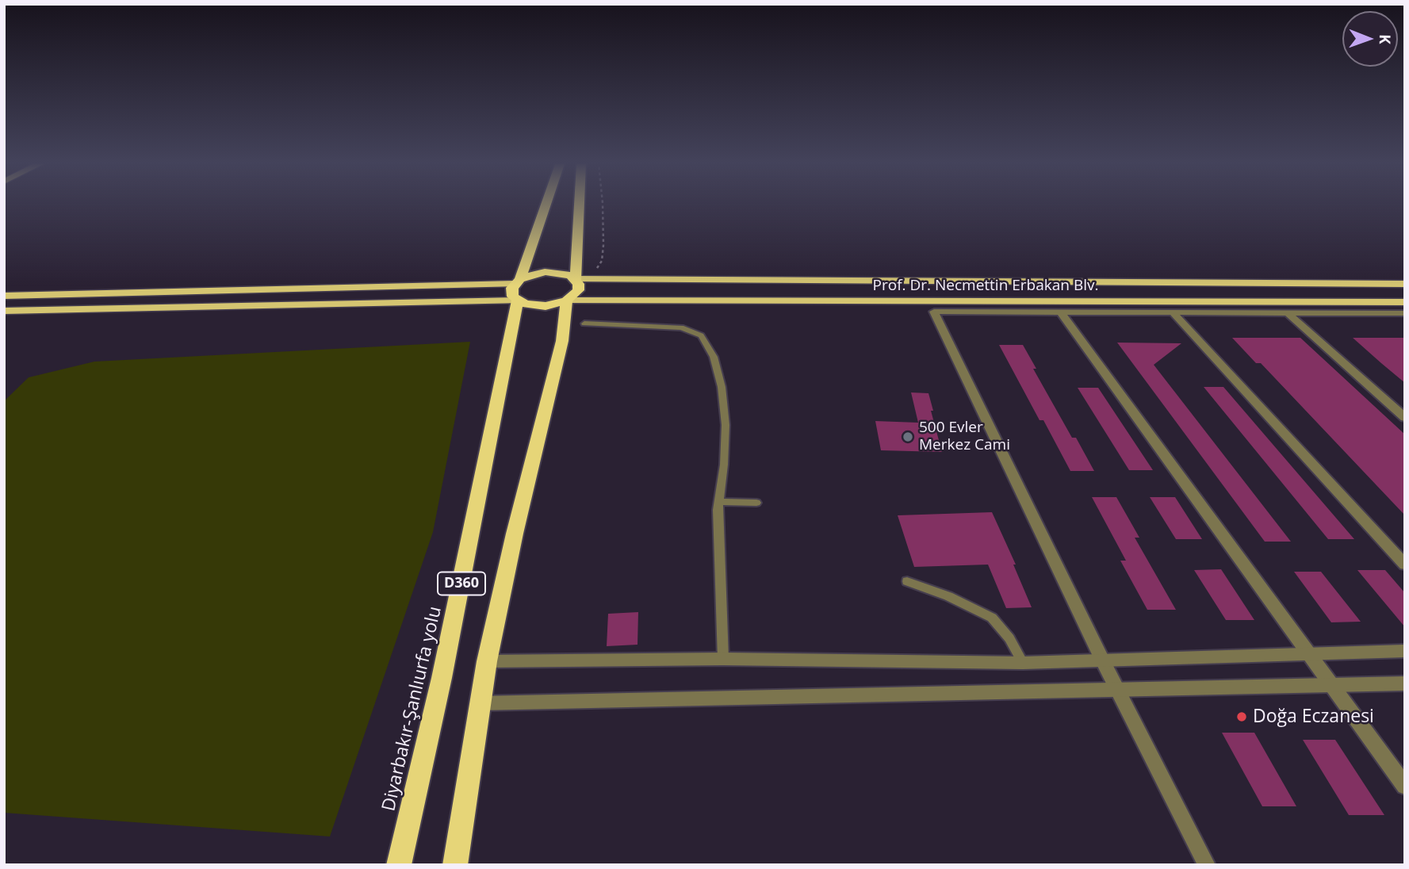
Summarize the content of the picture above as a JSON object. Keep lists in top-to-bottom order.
{
  "streets": {
    "highway": ["D360", "Diyarbakır-Şanlıurfa yolu"],
    "main road": ["Prof. Dr. Necmettin Erbakan Blv."]
  },
  "crossings": [
    ["Prof. Dr. Necmettin Erbakan Blv.", "D360"]
  ],
  "places": ["500 Evler Merkez Cami", "Doğa Eczanesi"],
  "north": "right"
}
